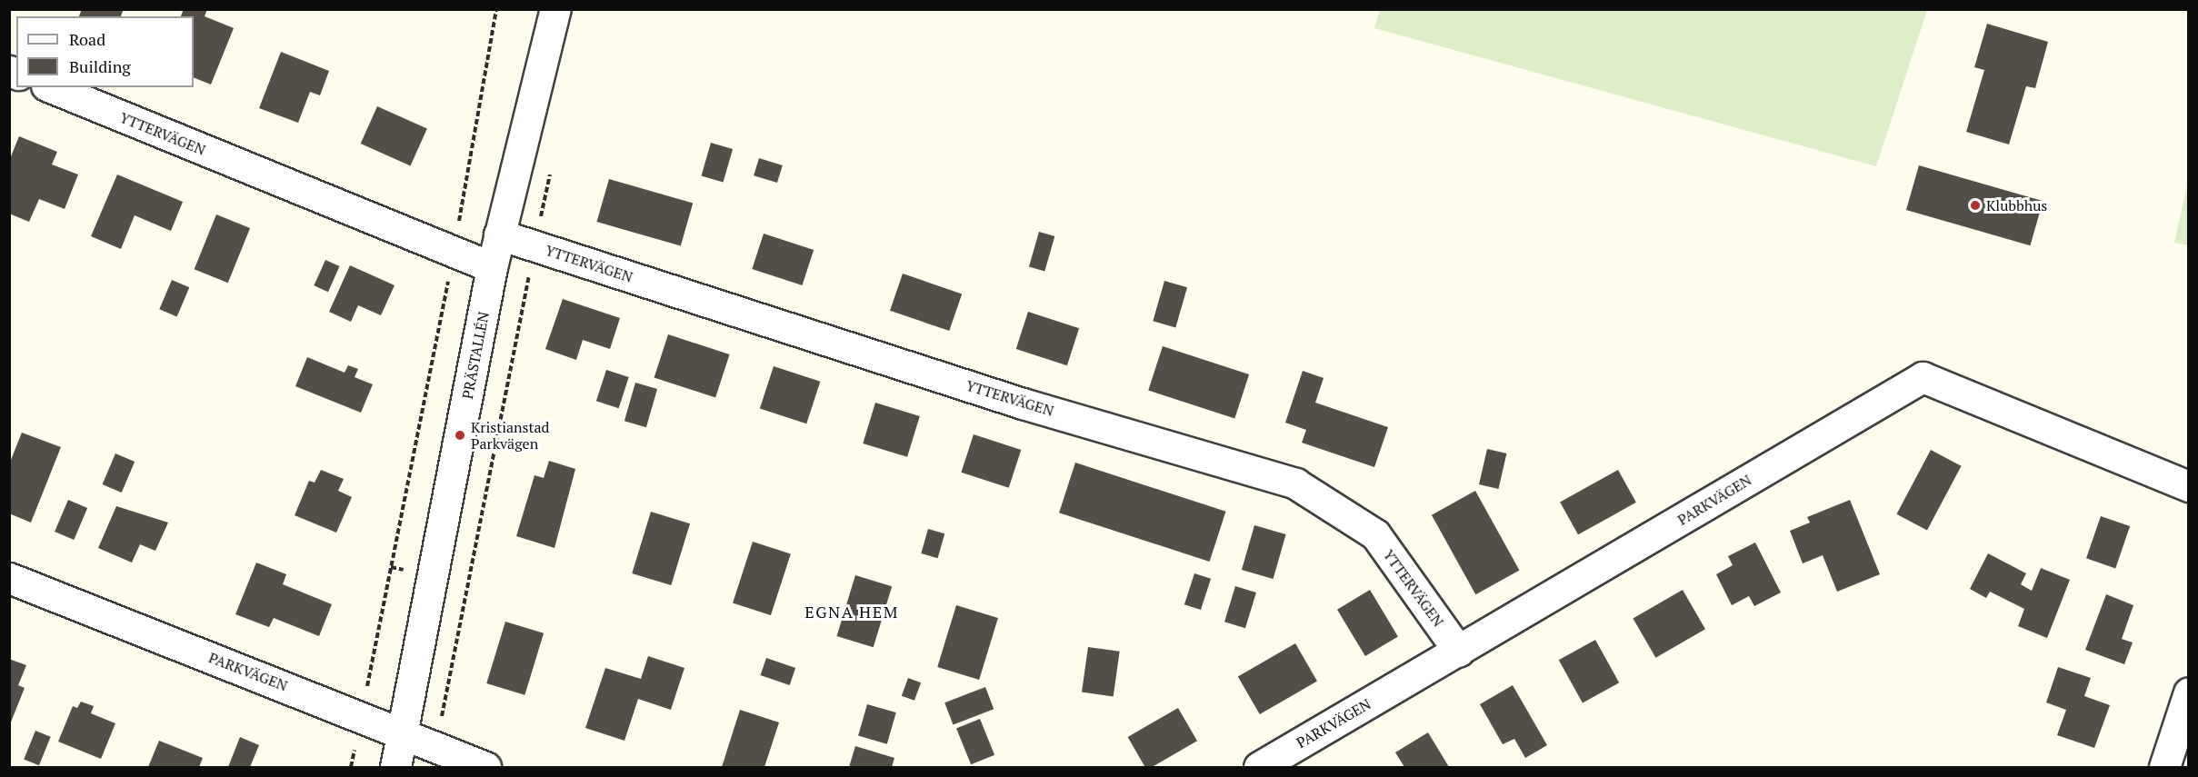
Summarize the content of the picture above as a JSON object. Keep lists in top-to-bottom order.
{
  "streets": {
    "street": ["YTTERVÄGEN", "PRÄSTALLÉN", "PARKVÄGEN"]
  },
  "crossings": [
    ["YTTERVÄGEN", "PRÄSTALLÉN"],
    ["YTTERVÄGEN", "PARKVÄGEN"],
    ["PRÄSTALLÉN", "PARKVÄGEN"]
  ],
  "districts": ["EGNA HEM"],
  "places": ["Klubbhus", "Kristianstad Parkvägen"],
  "legend": ["Road", "Building"]
}
